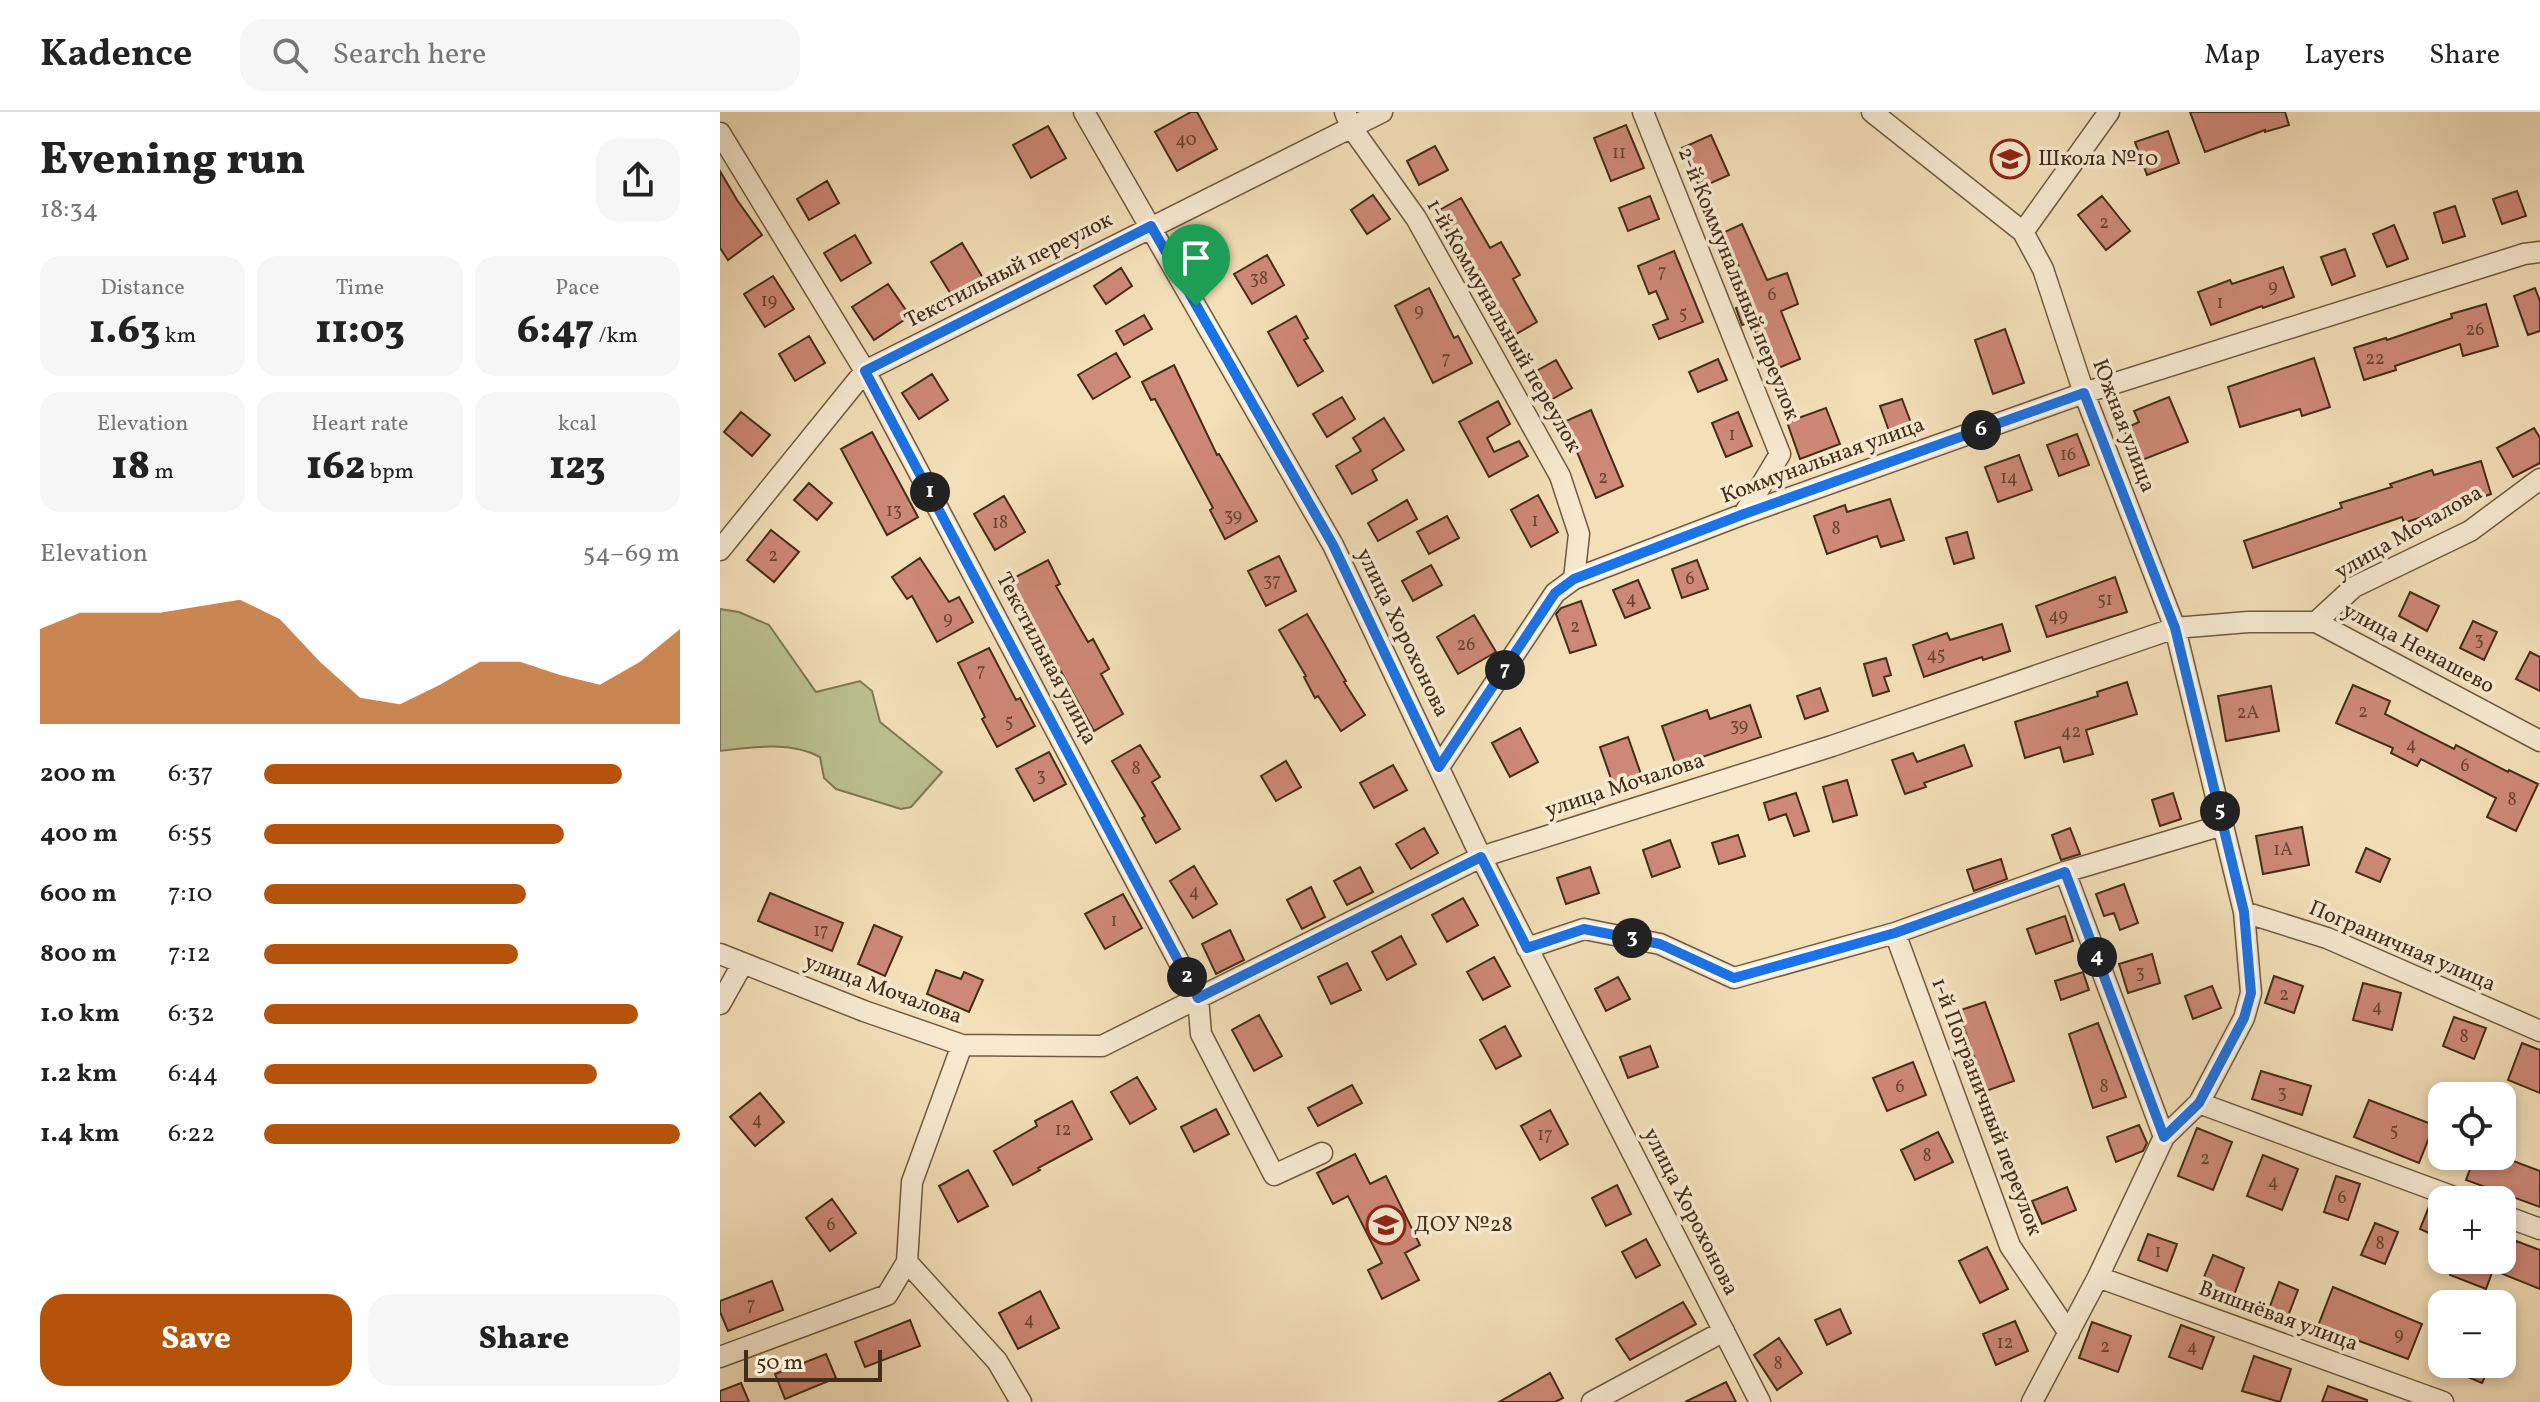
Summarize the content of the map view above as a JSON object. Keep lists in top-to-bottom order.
{
  "streets": {
    "street": [
      "Текстильный переулок",
      "2-й Коммунальный переулок",
      "1-й Коммунальный переулок",
      "Южная улица",
      "Коммунальная улица",
      "улица Мочалова",
      "улица Хорохонова",
      "улица Ненашево",
      "Текстильная улица",
      "Пограничная улица",
      "1-й Пограничный переулок",
      "Вишнёвая улица"
    ]
  },
  "crossings": [
    ["Текстильный переулок", "1-й Коммунальный переулок"],
    ["Текстильный переулок", "улица Хорохонова"],
    ["Текстильный переулок", "Текстильная улица"],
    ["2-й Коммунальный переулок", "Коммунальная улица"],
    ["1-й Коммунальный переулок", "Коммунальная улица"],
    ["Южная улица", "Коммунальная улица"],
    ["Южная улица", "улица Мочалова"],
    ["Южная улица", "Пограничная улица"],
    ["Коммунальная улица", "улица Хорохонова"],
    ["улица Мочалова", "улица Хорохонова"],
    ["улица Мочалова", "улица Ненашево"],
    ["улица Мочалова", "Текстильная улица"]
  ],
  "places": {
    "school or university": ["Школа №10", "ДОУ №28"]
  },
  "house_numbers": [
    "40",
    "11",
    "2",
    "7",
    "38",
    "9",
    "6",
    "19",
    "1",
    "9",
    "5",
    "26",
    "7",
    "22",
    "1",
    "16",
    "2",
    "14",
    "13",
    "39",
    "1",
    "18",
    "8",
    "2",
    "6",
    "37",
    "4",
    "51",
    "49",
    "9",
    "2",
    "3",
    "26",
    "45",
    "7",
    "2",
    "2А",
    "5",
    "39",
    "42",
    "4",
    "6",
    "8",
    "3",
    "8",
    "1А",
    "4",
    "1",
    "17",
    "3",
    "2",
    "4",
    "8",
    "6",
    "8",
    "3",
    "4",
    "12",
    "5",
    "17",
    "8",
    "2",
    "4",
    "6",
    "6",
    "8",
    "1",
    "7",
    "4",
    "9",
    "12",
    "2",
    "4",
    "8"
  ],
  "scale_bar": "50 m",
  "page": {
    "header": "Kadence",
    "search": "Search here",
    "nav": ["Map", "Layers", "Share"],
    "heading": ["Evening run", "18:34"],
    "stats": [
      ["Distance", "1.63 km"],
      ["Time", "11:03"],
      ["Pace", "6:47 /km"],
      ["Elevation", "18 m"],
      ["Heart rate", "162 bpm"],
      ["kcal", "123"]
    ],
    "pins": [
      "6",
      "1",
      "7",
      "5",
      "3",
      "4",
      "2"
    ],
    "chart": ["Elevation", "54–69 m"],
    "list": [
      {
        "name": "200 m",
        "note": "6:37"
      },
      {
        "name": "400 m",
        "note": "6:55"
      },
      {
        "name": "600 m",
        "note": "7:10"
      },
      {
        "name": "800 m",
        "note": "7:12"
      },
      {
        "name": "1.0 km",
        "note": "6:32"
      },
      {
        "name": "1.2 km",
        "note": "6:44"
      },
      {
        "name": "1.4 km",
        "note": "6:22"
      }
    ],
    "map_buttons": ["+", "−"],
    "buttons": ["Save", "Share"],
    "scale": "50 m"
  }
}
